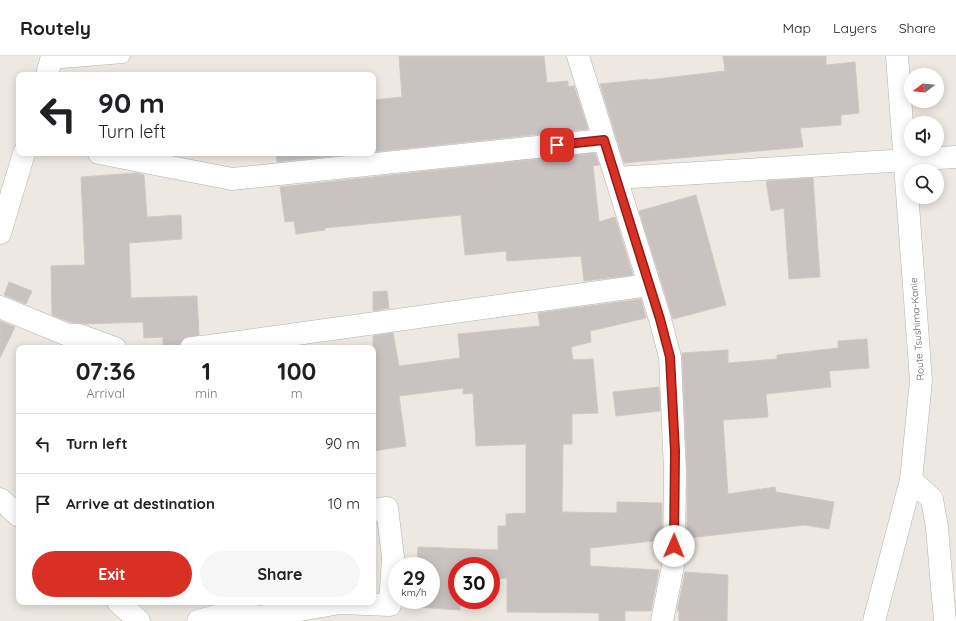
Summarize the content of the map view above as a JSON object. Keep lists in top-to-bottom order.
{
  "streets": {
    "street": ["Route Tsushima-Kanie"]
  },
  "north": "left",
  "page": {
    "header": "Routely",
    "nav": ["Map", "Layers", "Share"],
    "turn": ["90 m", "Turn left"],
    "eta": [
      "07:36",
      "Arrival",
      "1",
      "min",
      "100",
      "m"
    ],
    "list": [
      {
        "name": "Turn left",
        "value": "90 m"
      },
      {
        "name": "Arrive at destination",
        "value": "10 m"
      }
    ],
    "buttons": ["Exit", "Share"],
    "speed": "29 km/h",
    "limit": "30"
  }
}
